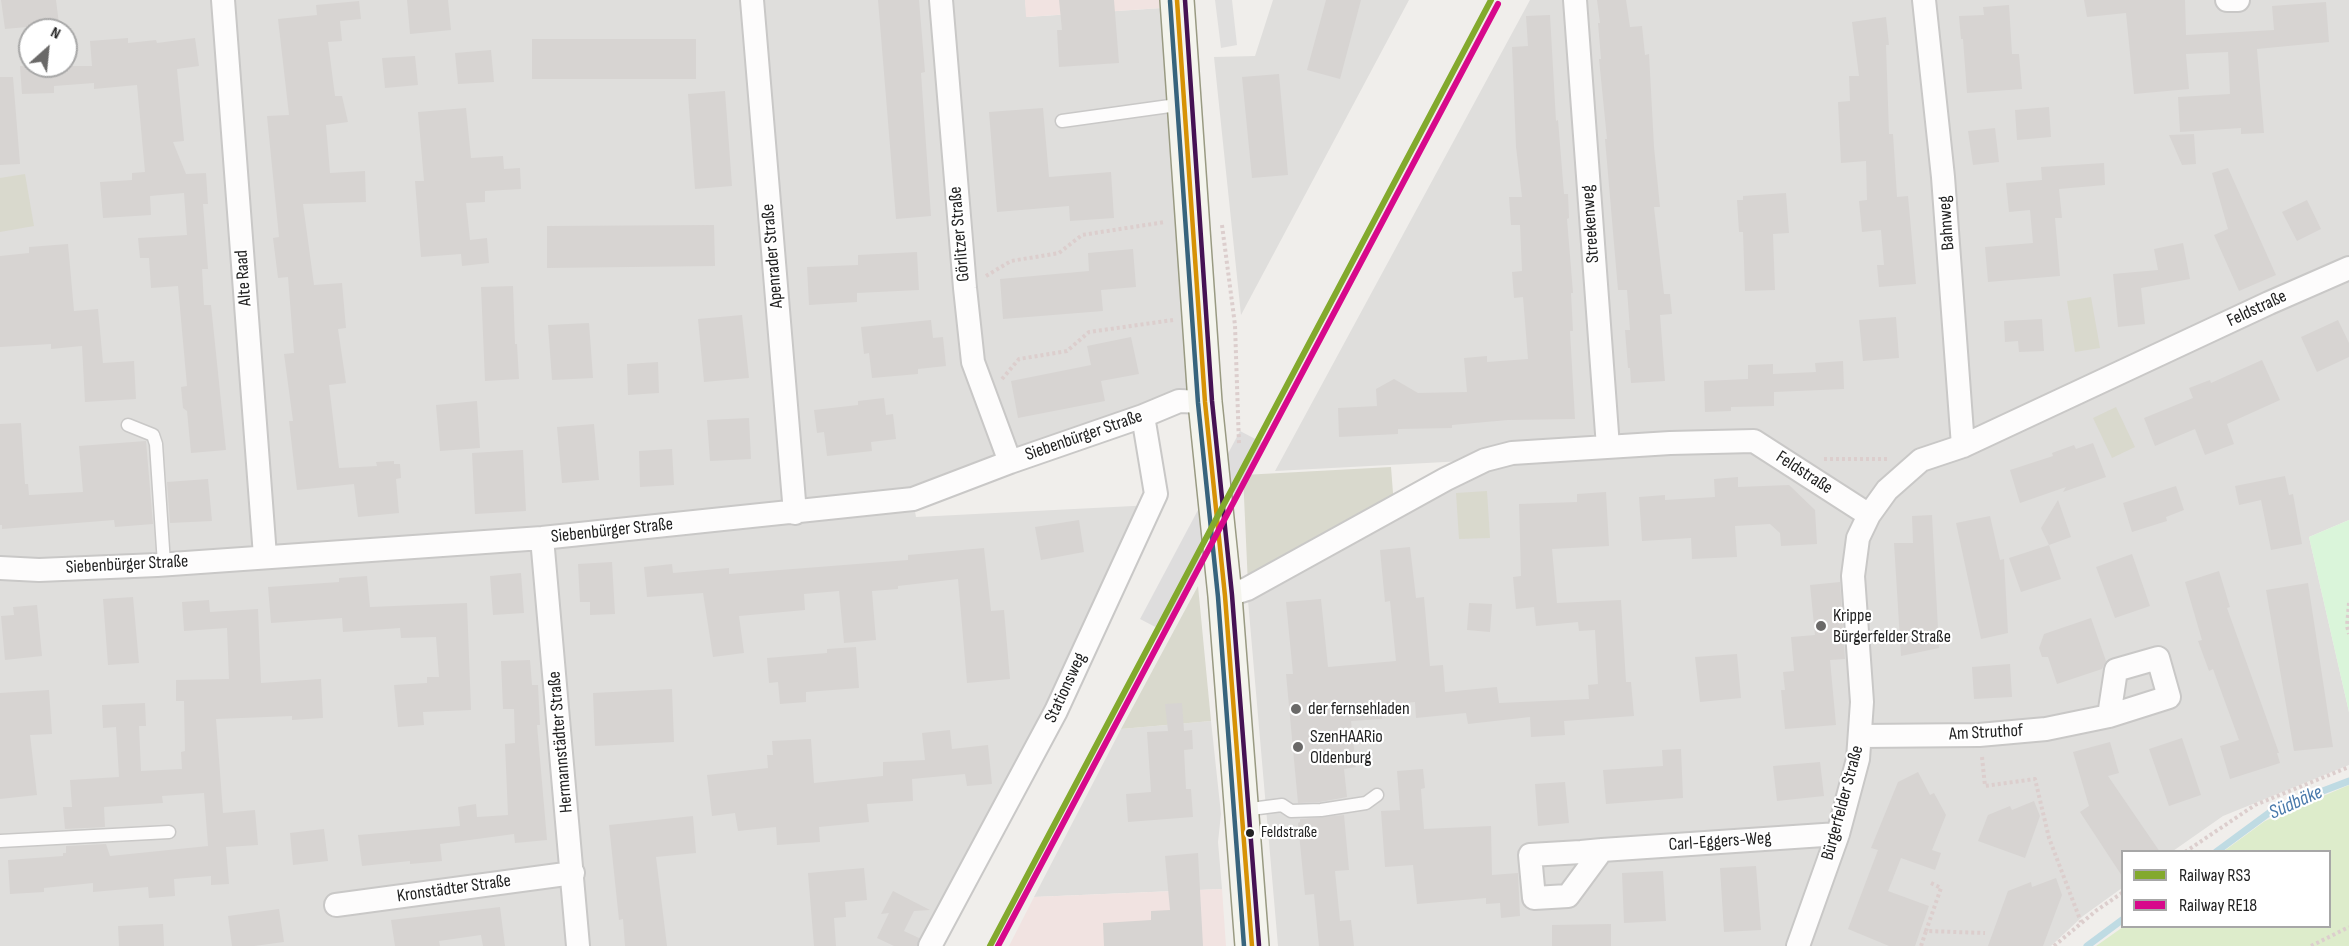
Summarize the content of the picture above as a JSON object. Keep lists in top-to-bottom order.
{
  "streets": {
    "street": [
      "Bahnweg",
      "Streekenweg",
      "Görlitzer Straße",
      "Apenrader Straße",
      "Alte Raad",
      "Feldstraße",
      "Siebenbürger Straße",
      "Stationsweg",
      "Am Struthof",
      "Hermannstädter Straße",
      "Bürgerfelder Straße",
      "Carl-Eggers-Weg",
      "Kronstädter Straße"
    ]
  },
  "crossings": [
    ["Bahnweg", "Feldstraße"],
    ["Streekenweg", "Feldstraße"],
    ["Görlitzer Straße", "Siebenbürger Straße"],
    ["Apenrader Straße", "Siebenbürger Straße"],
    ["Alte Raad", "Siebenbürger Straße"],
    ["Feldstraße", "Bürgerfelder Straße"],
    ["Siebenbürger Straße", "Stationsweg"],
    ["Siebenbürger Straße", "Hermannstädter Straße"],
    ["Am Struthof", "Bürgerfelder Straße"],
    ["Hermannstädter Straße", "Kronstädter Straße"],
    ["Bürgerfelder Straße", "Carl-Eggers-Weg"]
  ],
  "water": ["Südbäke"],
  "places": [
    "Krippe Bürgerfelder Straße",
    "der fernsehladen",
    "SzenHAARio Oldenburg",
    "Feldstraße"
  ],
  "lines": ["rail line RS3", "rail line RE18"],
  "legend": ["Railway RS3", "Railway RE18"],
  "north": "top right"
}
